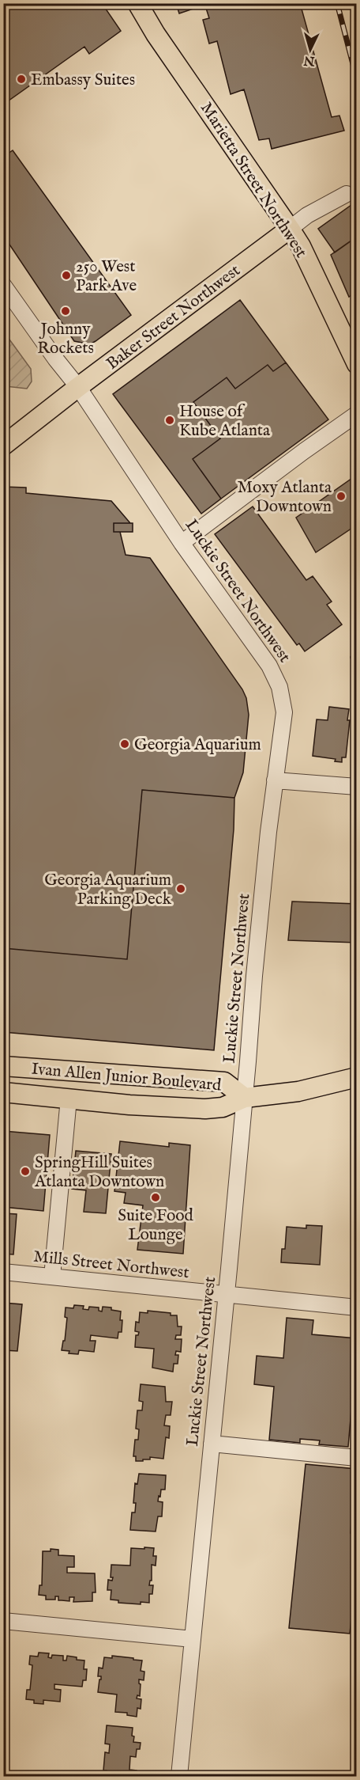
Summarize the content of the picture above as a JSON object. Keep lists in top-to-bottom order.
{
  "streets": {
    "main road": ["Marietta Street Northwest", "Baker Street Northwest", "Ivan Allen Junior Boulevard"],
    "street": ["Luckie Street Northwest", "Mills Street Northwest"]
  },
  "crossings": [
    ["Marietta Street Northwest", "Baker Street Northwest"],
    ["Baker Street Northwest", "Luckie Street Northwest"],
    ["Luckie Street Northwest", "Ivan Allen Junior Boulevard"],
    ["Luckie Street Northwest", "Mills Street Northwest"]
  ],
  "places": [
    "Embassy Suites",
    "250 West Park Ave",
    "Johnny Rockets",
    "House of Kube Atlanta",
    "Moxy Atlanta Downtown",
    "Georgia Aquarium",
    "Georgia Aquarium Parking Deck",
    "SpringHill Suites Atlanta Downtown",
    "Suite Food Lounge"
  ],
  "north": "bottom"
}
